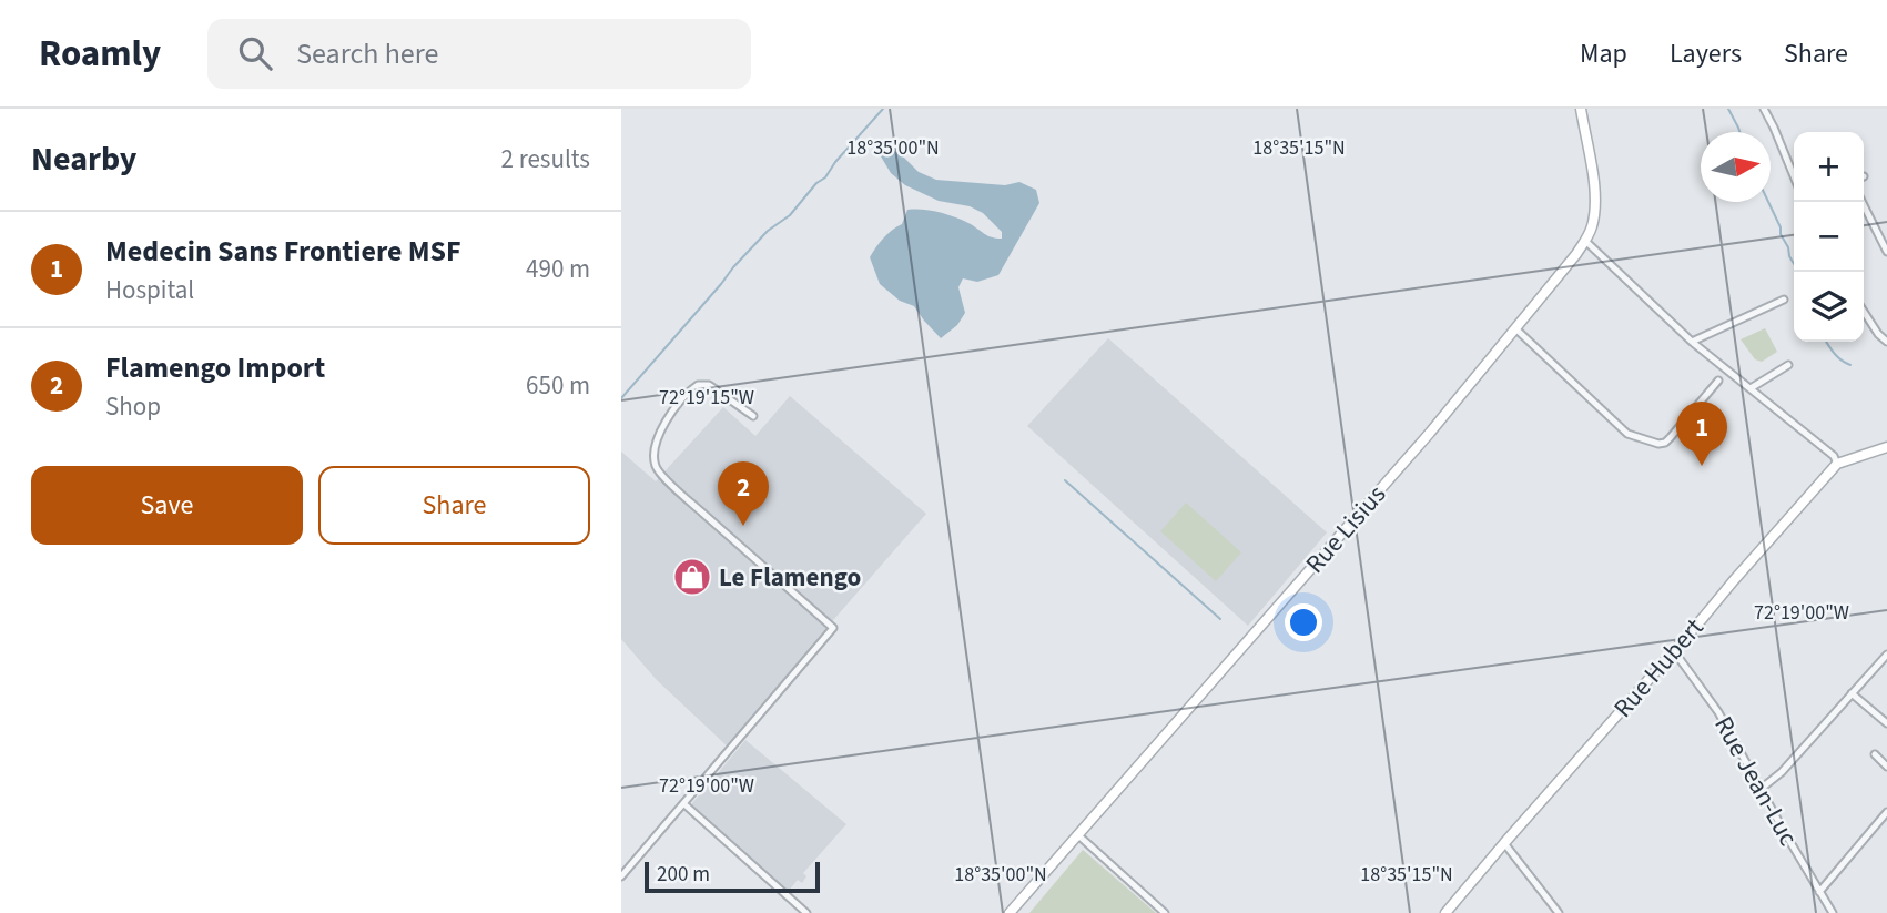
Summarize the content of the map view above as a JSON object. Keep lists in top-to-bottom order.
{
  "streets": {
    "street": ["Rue Lisius", "Rue Hubert", "Rue Jean-Luc"]
  },
  "crossings": [
    ["Rue Hubert", "Rue Jean-Luc"]
  ],
  "places": {
    "shop": ["Le Flamengo"]
  },
  "scale_bar": "200 m",
  "north": "right",
  "page": {
    "header": "Roamly",
    "search": "Search here",
    "nav": ["Map", "Layers", "Share"],
    "heading": ["Nearby", "2 results"],
    "map_buttons": ["+", "−"],
    "list": [
      {
        "mark": "1",
        "name": "Medecin Sans Frontiere MSF",
        "note": "Hospital",
        "value": "490 m"
      },
      {
        "mark": "2",
        "name": "Flamengo Import",
        "note": "Shop",
        "value": "650 m"
      }
    ],
    "pins": ["1", "2"],
    "buttons": ["Save", "Share"],
    "scale": "200 m"
  },
  "coordinates": [
    "18°35'00\"N",
    "18°35'15\"N",
    "72°19'15\"W",
    "72°19'00\"W"
  ]
}
